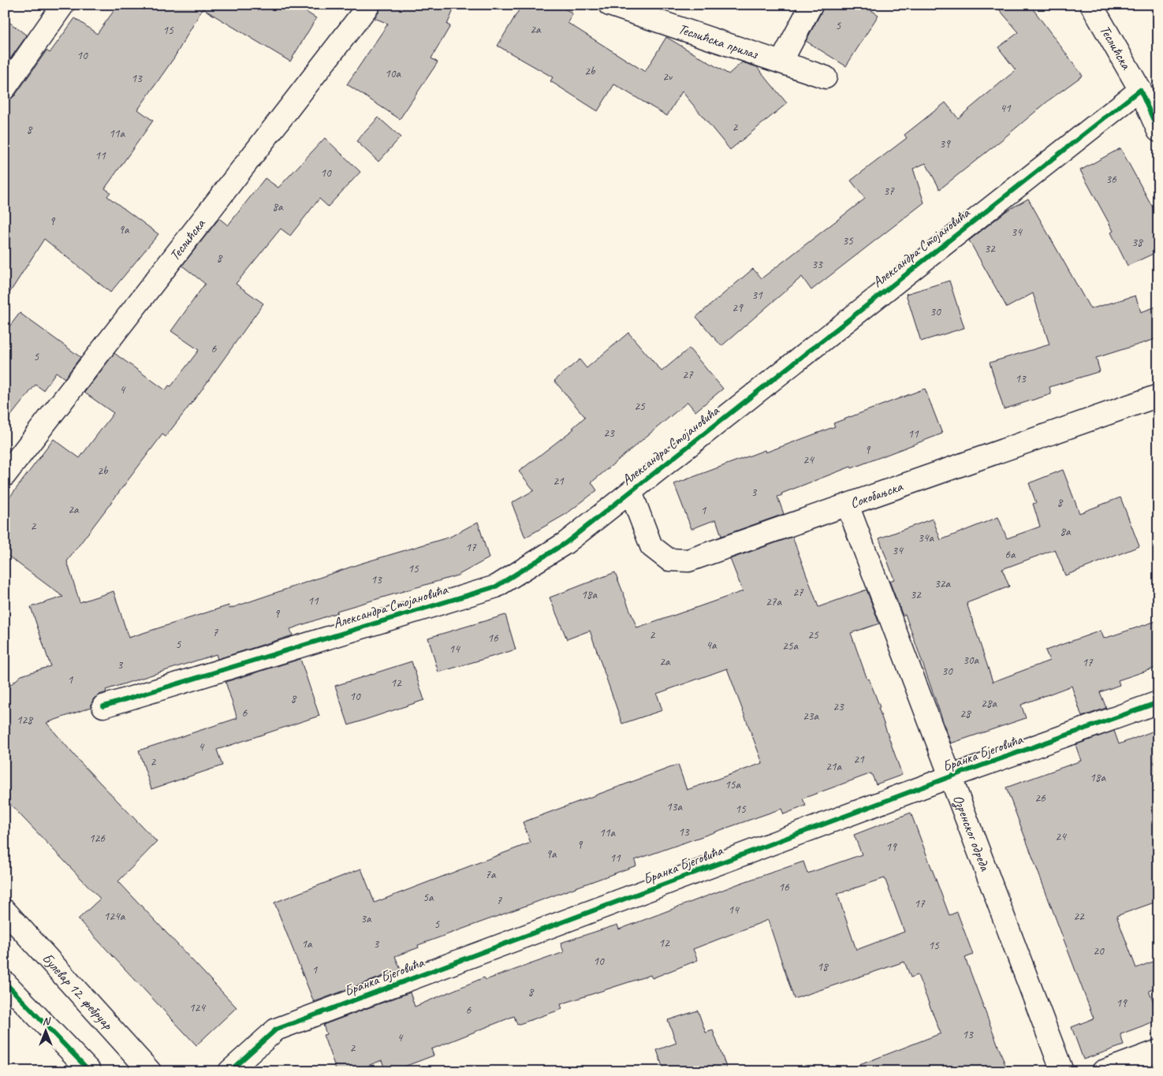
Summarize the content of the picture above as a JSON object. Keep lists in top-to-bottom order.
{
  "streets": {
    "street": [
      "Теслићска прилаз",
      "Теслићска",
      "Александра Стојановића",
      "Сокобањска",
      "Бранка Бјеговића",
      "Озренског одреда",
      "Булевар 12. фебруар"
    ]
  },
  "crossings": [
    ["Теслићска", "Александра Стојановића"],
    ["Александра Стојановића", "Сокобањска"],
    ["Сокобањска", "Озренског одреда"],
    ["Бранка Бјеговића", "Озренског одреда"]
  ],
  "house_numbers": [
    "5",
    "2a",
    "15",
    "10",
    "2b",
    "10a",
    "2v",
    "13",
    "41",
    "2",
    "8",
    "11a",
    "39",
    "11",
    "10",
    "36",
    "37",
    "8a",
    "9",
    "9a",
    "34",
    "35",
    "38",
    "32",
    "8",
    "33",
    "31",
    "29",
    "30",
    "6",
    "5",
    "27",
    "13",
    "4",
    "25",
    "23",
    "11",
    "9",
    "24",
    "2b",
    "21",
    "3",
    "8",
    "2a",
    "1",
    "2",
    "8a",
    "34a",
    "17",
    "34",
    "6a",
    "15",
    "13",
    "32a",
    "27",
    "18a",
    "32",
    "11",
    "27a",
    "9",
    "7",
    "2",
    "25",
    "16",
    "5",
    "4a",
    "25a",
    "14",
    "30a",
    "2a",
    "17",
    "3",
    "30",
    "1",
    "12",
    "10",
    "8",
    "28a",
    "23",
    "6",
    "28",
    "23a",
    "128",
    "4",
    "21",
    "2",
    "21a",
    "18a",
    "15a",
    "26",
    "13a",
    "15",
    "13",
    "11a",
    "24",
    "126",
    "9",
    "19",
    "9a",
    "11",
    "7a",
    "16",
    "5a",
    "7",
    "17",
    "14",
    "124a",
    "22",
    "3a",
    "5",
    "12",
    "1a",
    "3",
    "15",
    "20",
    "10",
    "18",
    "1",
    "8",
    "19",
    "124",
    "6",
    "13",
    "4",
    "2"
  ],
  "north": "top"
}
